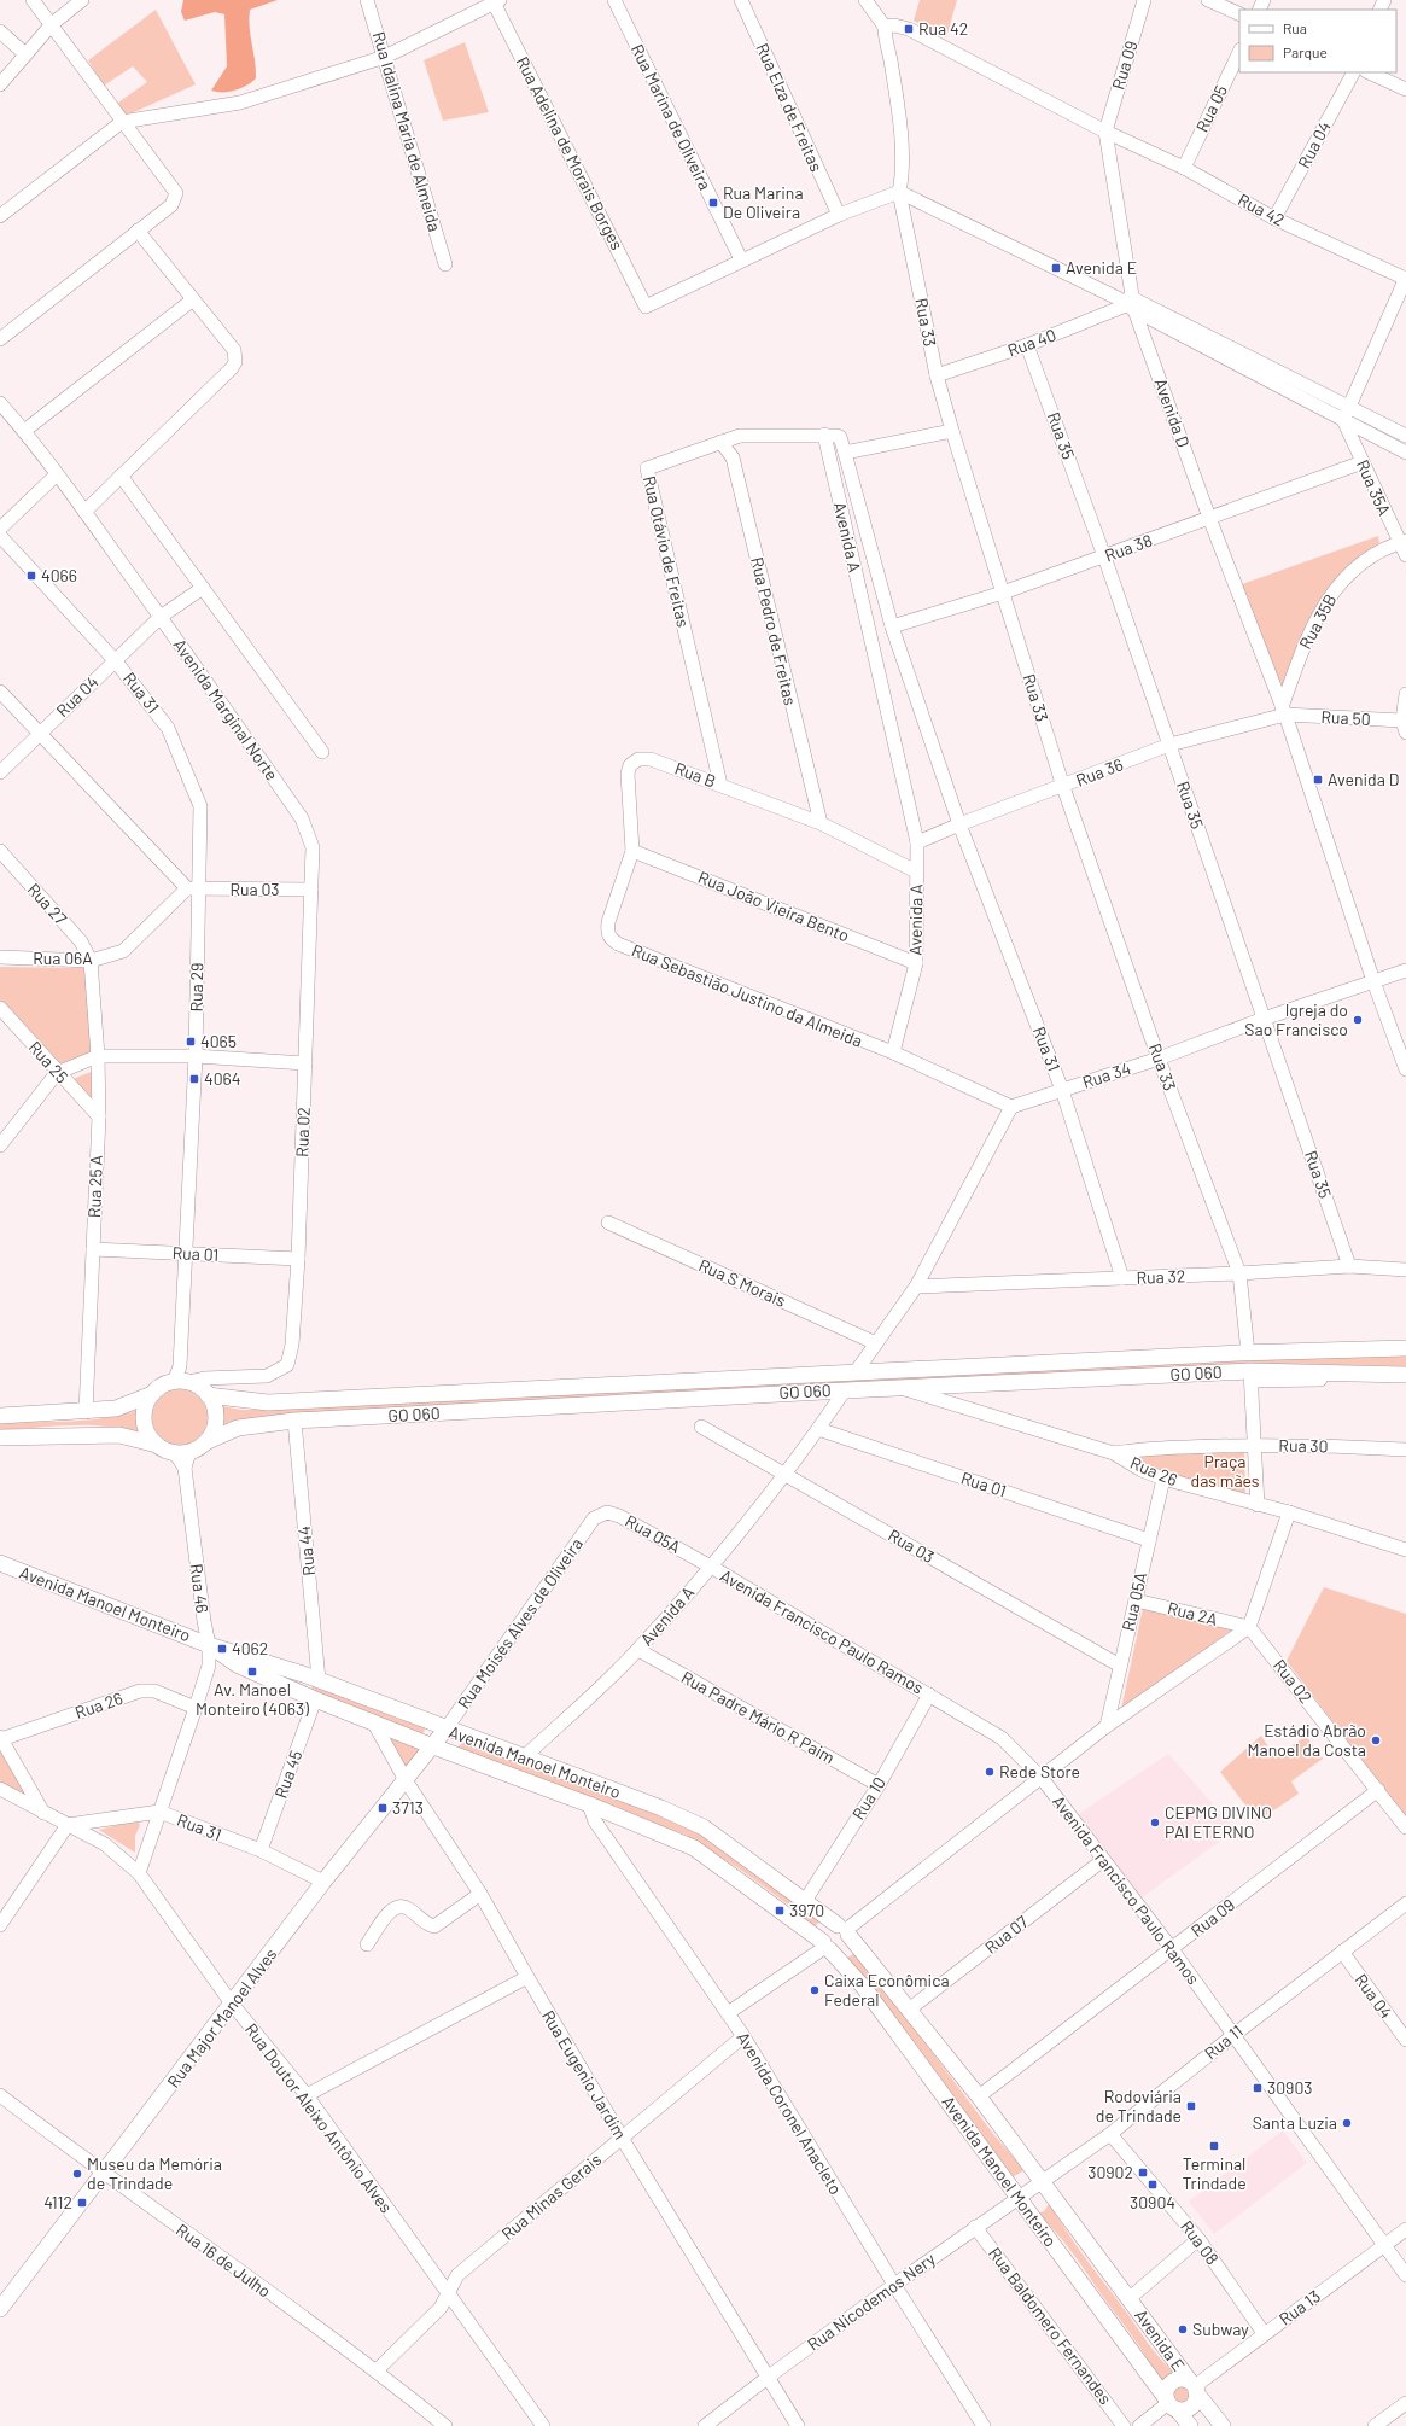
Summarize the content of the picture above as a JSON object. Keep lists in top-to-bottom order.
{
  "streets": {
    "main road": [
      "GO 060",
      "Avenida Manoel Monteiro",
      "Rua Major Manoel Alves",
      "Avenida E"
    ],
    "street": [
      "Rua 09",
      "Rua Elza de Freitas",
      "Rua 05",
      "Rua Marina de Oliveira",
      "Rua Idalina Maria de Almeida",
      "Rua 04",
      "Rua Adelina de Morais Borges",
      "Rua 42",
      "Rua 33",
      "Rua 40",
      "Avenida D",
      "Rua 35",
      "Rua 35A",
      "Avenida A",
      "Rua 38",
      "Rua Otávio de Freitas",
      "Rua 35B",
      "Rua Pedro de Freitas",
      "Rua 31",
      "Avenida Marginal Norte",
      "Rua 50",
      "Rua 36",
      "Rua B",
      "Rua 03",
      "Rua 27",
      "Rua João Vieira Bento",
      "Rua 06A",
      "Rua 29",
      "Rua Sebastião Justino da Almeida",
      "Rua 25",
      "Rua 34",
      "Rua 02",
      "Rua 25 A",
      "Rua 01",
      "Rua 32",
      "Rua S Morais",
      "Rua 30",
      "Rua 26",
      "Rua 05A",
      "Rua 44",
      "Rua 46",
      "Rua 2A",
      "Rua Moisés Alves de Oliveira",
      "Avenida Francisco Paulo Ramos",
      "Rua Padre Mário R Paim",
      "Rua 45",
      "Rua 10",
      "Rua 07",
      "Rua 11",
      "Rua Eugenio Jardim",
      "Avenida Coronel Anacleto",
      "Rua Doutor Aleixo Antônio Alves",
      "Rua Minas Gerais",
      "Rua 08",
      "Rua 16 de Julho",
      "Rua Nicodemos Nery",
      "Rua 13",
      "Rua Baldomero Fernandes"
    ]
  },
  "crossings": [
    ["Rua 09", "Rua 42"],
    ["Rua 09", "Avenida D"],
    ["Rua 09", "Rua 02"],
    ["Rua 09", "Avenida Manoel Monteiro"],
    ["Rua 09", "Avenida Francisco Paulo Ramos"],
    ["Rua 05", "Rua 42"],
    ["Rua Marina de Oliveira", "Rua Adelina de Morais Borges"],
    ["Rua 04", "Rua 42"],
    ["Rua 04", "Rua 31"],
    ["Rua 04", "Avenida Marginal Norte"],
    ["Rua 04", "Rua 11"],
    ["Rua 42", "Rua 33"],
    ["Rua 42", "Avenida D"],
    ["Rua 33", "Rua 40"],
    ["Rua 33", "Rua 38"],
    ["Rua 33", "Rua 36"],
    ["Rua 33", "Rua 34"],
    ["Rua 33", "Rua 32"],
    ["Rua 33", "GO 060"],
    ["Rua 40", "Avenida D"],
    ["Rua 40", "Rua 35"],
    ["Avenida D", "Rua 38"],
    ["Avenida D", "Rua 35B"],
    ["Avenida D", "Rua 50"],
    ["Avenida D", "Rua 36"],
    ["Avenida D", "Rua 34"],
    ["Rua 35", "Rua 38"],
    ["Rua 35", "Rua 36"],
    ["Rua 35", "Rua 34"],
    ["Rua 35", "Rua 32"],
    ["Rua 35A", "Rua 38"],
    ["Rua 35A", "Rua 35B"],
    ["Avenida A", "Rua 38"],
    ["Avenida A", "Rua Otávio de Freitas"],
    ["Avenida A", "Rua 31"],
    ["Avenida A", "Rua 36"],
    ["Avenida A", "Rua B"],
    ["Avenida A", "Rua 03"],
    ["Avenida A", "Rua João Vieira Bento"],
    ["Avenida A", "Rua Sebastião Justino da Almeida"],
    ["Avenida A", "Rua 01"],
    ["Avenida A", "GO 060"],
    ["Avenida A", "Rua 05A"],
    ["Avenida A", "Avenida Manoel Monteiro"],
    ["Avenida A", "Avenida Francisco Paulo Ramos"],
    ["Avenida A", "Rua Padre Mário R Paim"],
    ["Rua Otávio de Freitas", "Rua Pedro de Freitas"],
    ["Rua Otávio de Freitas", "Rua B"],
    ["Rua 35B", "Rua 50"],
    ["Rua 35B", "Rua 36"],
    ["Rua Pedro de Freitas", "Rua B"],
    ["Rua 31", "Rua 36"],
    ["Rua 31", "Rua 03"],
    ["Rua 31", "Rua 06A"],
    ["Rua 31", "Rua 29"],
    ["Rua 31", "Rua 34"],
    ["Rua 31", "Rua 32"],
    ["Rua 31", "Rua 46"],
    ["Rua 31", "Rua 45"],
    ["Rua 31", "Rua Major Manoel Alves"],
    ["Rua 31", "Rua Doutor Aleixo Antônio Alves"],
    ["Avenida Marginal Norte", "Rua 03"],
    ["Avenida Marginal Norte", "Rua 02"],
    ["Rua 50", "Rua 36"],
    ["Rua B", "Rua João Vieira Bento"],
    ["Rua B", "Rua Sebastião Justino da Almeida"],
    ["Rua 03", "Rua 06A"],
    ["Rua 03", "Rua 29"],
    ["Rua 03", "Rua 05A"],
    ["Rua 27", "Rua 06A"],
    ["Rua 27", "Rua 25 A"],
    ["Rua 06A", "Rua 29"],
    ["Rua 06A", "Rua 25 A"],
    ["Rua 29", "Rua 02"],
    ["Rua 29", "Rua 01"],
    ["Rua 29", "GO 060"],
    ["Rua 29", "Rua 46"],
    ["Rua 25", "Rua 25 A"],
    ["Rua 02", "Rua 01"],
    ["Rua 02", "GO 060"],
    ["Rua 02", "Rua 46"],
    ["Rua 02", "Rua 2A"],
    ["Rua 25 A", "Rua 01"],
    ["Rua 01", "Rua 05A"],
    ["GO 060", "Rua 26"],
    ["GO 060", "Rua 44"],
    ["GO 060", "Rua 46"],
    ["Rua 30", "Rua 26"],
    ["Rua 26", "Rua 05A"],
    ["Rua 26", "Rua 46"],
    ["Rua 05A", "Rua 2A"],
    ["Rua 05A", "Rua Moisés Alves de Oliveira"],
    ["Rua 05A", "Avenida Francisco Paulo Ramos"],
    ["Rua 44", "Avenida Manoel Monteiro"],
    ["Rua 46", "Avenida Manoel Monteiro"],
    ["Rua 46", "Rua Doutor Aleixo Antônio Alves"],
    ["Avenida Manoel Monteiro", "Rua Moisés Alves de Oliveira"],
    ["Avenida Manoel Monteiro", "Rua 45"],
    ["Avenida Manoel Monteiro", "Rua 10"],
    ["Avenida Manoel Monteiro", "Rua 07"],
    ["Avenida Manoel Monteiro", "Rua Major Manoel Alves"],
    ["Avenida Manoel Monteiro", "Rua 11"],
    ["Avenida Manoel Monteiro", "Rua Eugenio Jardim"],
    ["Avenida Manoel Monteiro", "Avenida Coronel Anacleto"],
    ["Avenida Manoel Monteiro", "Rua Nicodemos Nery"],
    ["Avenida Manoel Monteiro", "Rua 13"],
    ["Avenida Manoel Monteiro", "Avenida E"],
    ["Rua Moisés Alves de Oliveira", "Rua Major Manoel Alves"],
    ["Avenida Francisco Paulo Ramos", "Rua 10"],
    ["Avenida Francisco Paulo Ramos", "Rua 07"],
    ["Avenida Francisco Paulo Ramos", "Rua 11"],
    ["Avenida Francisco Paulo Ramos", "Rua 13"],
    ["Rua Padre Mário R Paim", "Rua 10"],
    ["Rua Major Manoel Alves", "Rua Eugenio Jardim"],
    ["Rua Major Manoel Alves", "Rua Doutor Aleixo Antônio Alves"],
    ["Rua Major Manoel Alves", "Rua 16 de Julho"],
    ["Rua 11", "Rua 08"],
    ["Rua 11", "Rua Nicodemos Nery"],
    ["Rua Eugenio Jardim", "Rua Minas Gerais"],
    ["Rua Eugenio Jardim", "Rua Nicodemos Nery"],
    ["Avenida Coronel Anacleto", "Rua Minas Gerais"],
    ["Avenida Coronel Anacleto", "Rua Nicodemos Nery"],
    ["Rua Doutor Aleixo Antônio Alves", "Rua Minas Gerais"],
    ["Rua Minas Gerais", "Rua 16 de Julho"],
    ["Rua 08", "Rua 13"],
    ["Rua Nicodemos Nery", "Rua Baldomero Fernandes"],
    ["Rua 13", "Avenida E"]
  ],
  "parks": ["Praça das mães"],
  "places": {
    "transit": [
      "Rua 42",
      "Rua Marina De Oliveira",
      "Avenida E",
      "4066",
      "Avenida D",
      "4065",
      "4064",
      "4062",
      "Av. Manoel Monteiro (4063)",
      "3713",
      "3970",
      "30903",
      "Rodoviária de Trindade",
      "Terminal Trindade",
      "30902",
      "30904",
      "4112"
    ],
    "other": [
      "Igreja do Sao Francisco",
      "Estádio Abrão Manoel da Costa",
      "Rede Store",
      "CEPMG DIVINO PAI ETERNO",
      "Caixa Econômica Federal",
      "Santa Luzia",
      "Museu da Memória de Trindade",
      "Subway"
    ]
  },
  "legend": ["Rua", "Parque"]
}
